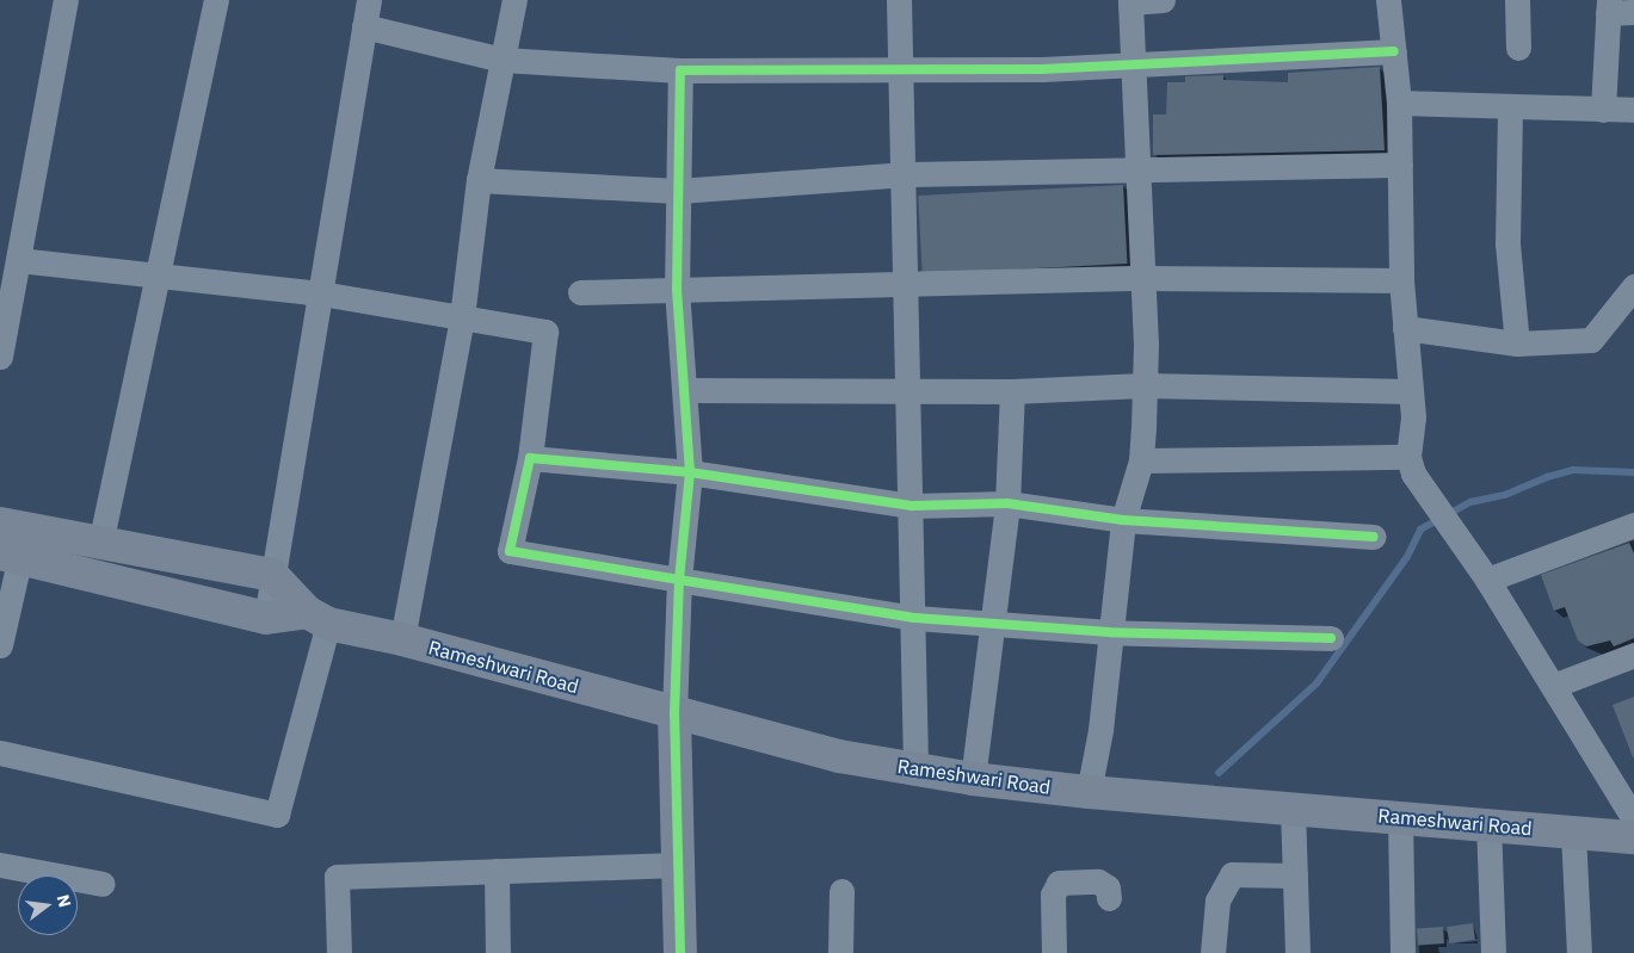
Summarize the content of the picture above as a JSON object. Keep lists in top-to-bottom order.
{
  "streets": {
    "main road": ["Rameshwari Road"]
  },
  "north": "right"
}
